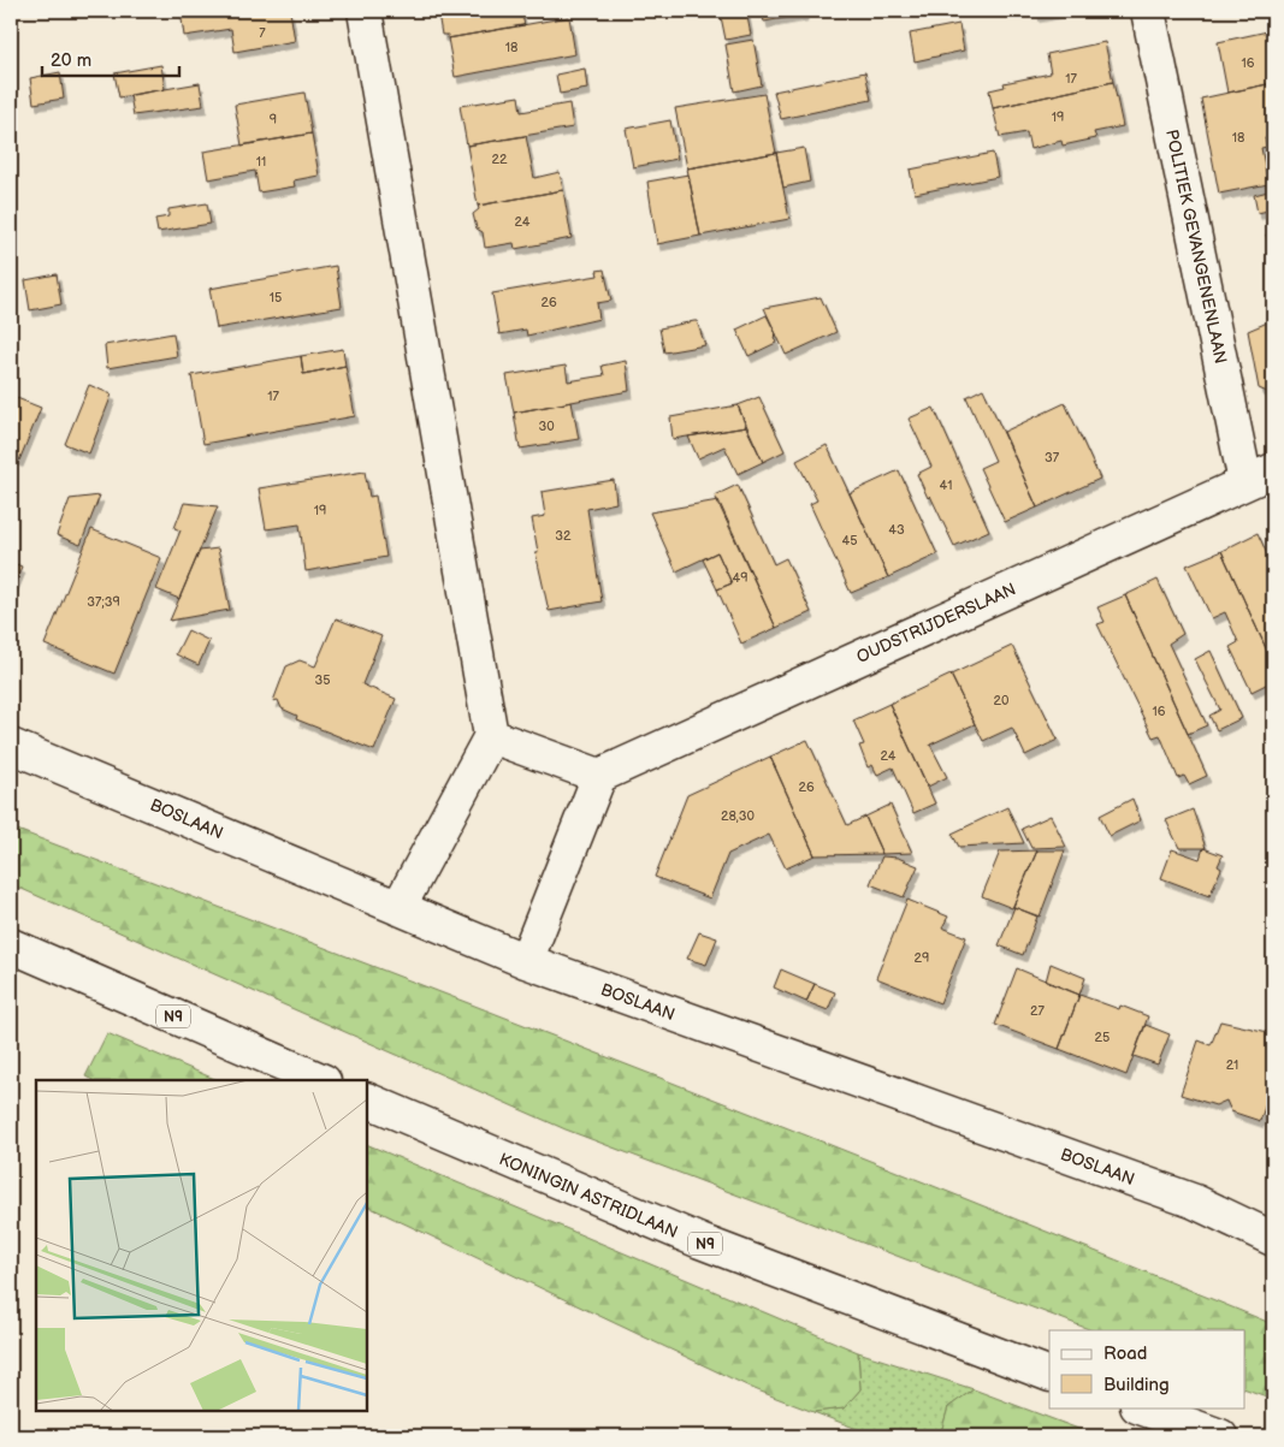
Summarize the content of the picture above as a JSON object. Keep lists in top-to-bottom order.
{
  "streets": {
    "street": [
      "POLITIEK GEVANGENENLAAN",
      "OUDSTRIJDERSLAAN",
      "BOSLAAN",
      "N9",
      "KONINGIN ASTRIDLAAN"
    ]
  },
  "crossings": [
    ["POLITIEK GEVANGENENLAAN", "OUDSTRIJDERSLAAN"]
  ],
  "house_numbers": [
    "7",
    "18",
    "16",
    "17",
    "19",
    "9",
    "18",
    "22",
    "11",
    "24",
    "15",
    "26",
    "17",
    "30",
    "37",
    "41",
    "19",
    "43",
    "32",
    "45",
    "49",
    "37;39",
    "35",
    "20",
    "16",
    "24",
    "26",
    "28,30",
    "29",
    "27",
    "25",
    "21"
  ],
  "legend": ["Road", "Building"],
  "scale_bar": "20 m"
}
